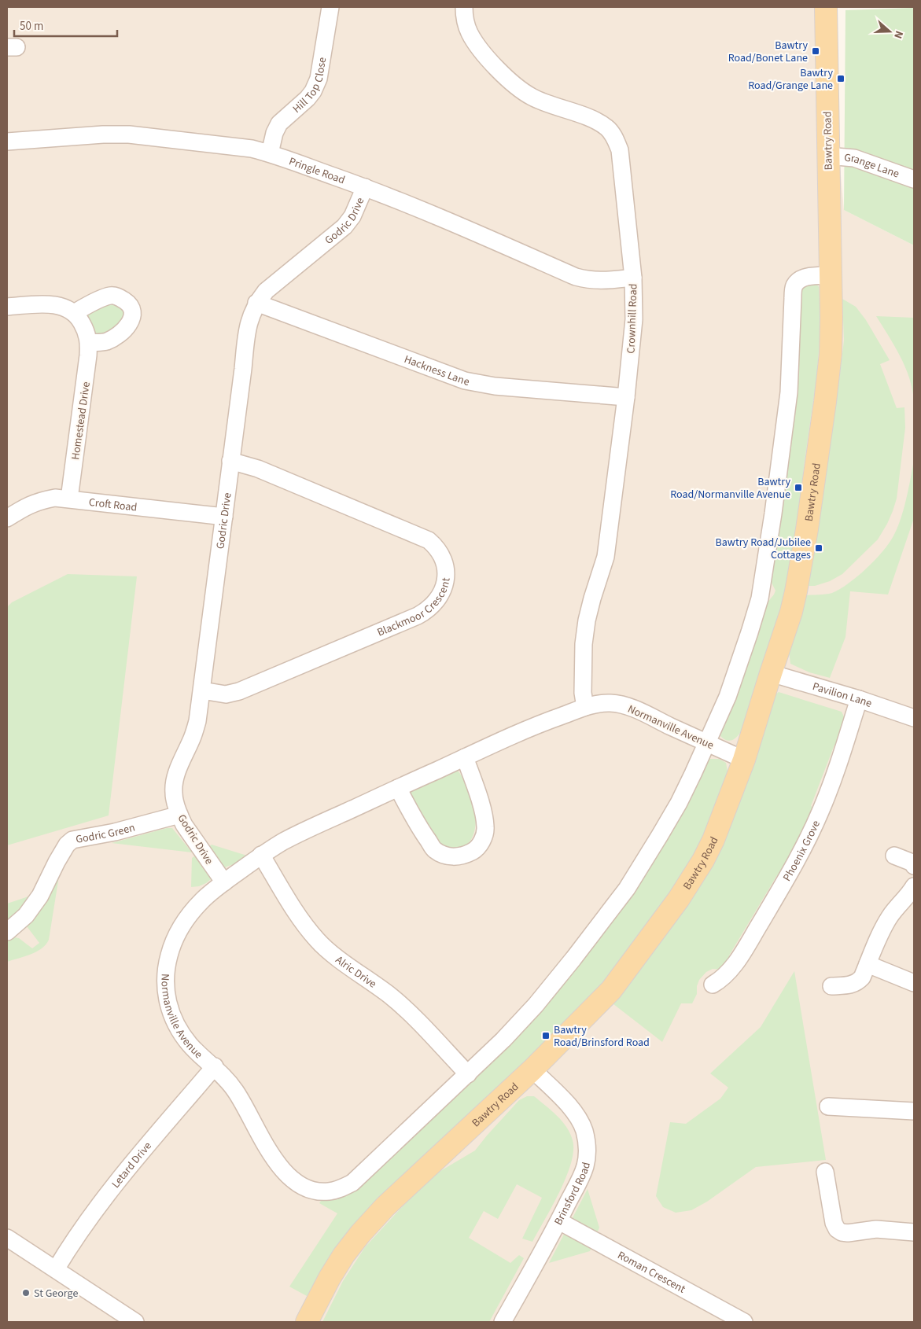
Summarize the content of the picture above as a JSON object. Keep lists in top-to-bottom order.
{
  "streets": {
    "main road": ["Bawtry Road"],
    "street": [
      "Hill Top Close",
      "Grange Lane",
      "Pringle Road",
      "Godric Drive",
      "Crownhill Road",
      "Hackness Lane",
      "Homestead Drive",
      "Croft Road",
      "Blackmoor Crescent",
      "Pavilion Lane",
      "Normanville Avenue",
      "Godric Green",
      "Phoenix Grove",
      "Alric Drive",
      "Letard Drive",
      "Brinsford Road",
      "Roman Crescent"
    ]
  },
  "crossings": [
    ["Hill Top Close", "Pringle Road"],
    ["Bawtry Road", "Grange Lane"],
    ["Bawtry Road", "Pavilion Lane"],
    ["Bawtry Road", "Normanville Avenue"],
    ["Bawtry Road", "Brinsford Road"],
    ["Pringle Road", "Godric Drive"],
    ["Pringle Road", "Crownhill Road"],
    ["Godric Drive", "Hackness Lane"],
    ["Godric Drive", "Croft Road"],
    ["Godric Drive", "Blackmoor Crescent"],
    ["Godric Drive", "Normanville Avenue"],
    ["Godric Drive", "Godric Green"],
    ["Crownhill Road", "Hackness Lane"],
    ["Crownhill Road", "Normanville Avenue"],
    ["Homestead Drive", "Croft Road"],
    ["Pavilion Lane", "Phoenix Grove"],
    ["Normanville Avenue", "Alric Drive"],
    ["Normanville Avenue", "Letard Drive"],
    ["Brinsford Road", "Roman Crescent"]
  ],
  "places": {
    "transit": [
      "Bawtry Road/Bonet Lane",
      "Bawtry Road/Grange Lane",
      "Bawtry Road/Normanville Avenue",
      "Bawtry Road/Jubilee Cottages",
      "Bawtry Road/Brinsford Road"
    ],
    "other": ["St George"]
  },
  "scale_bar": "50 m",
  "north": "right"
}
